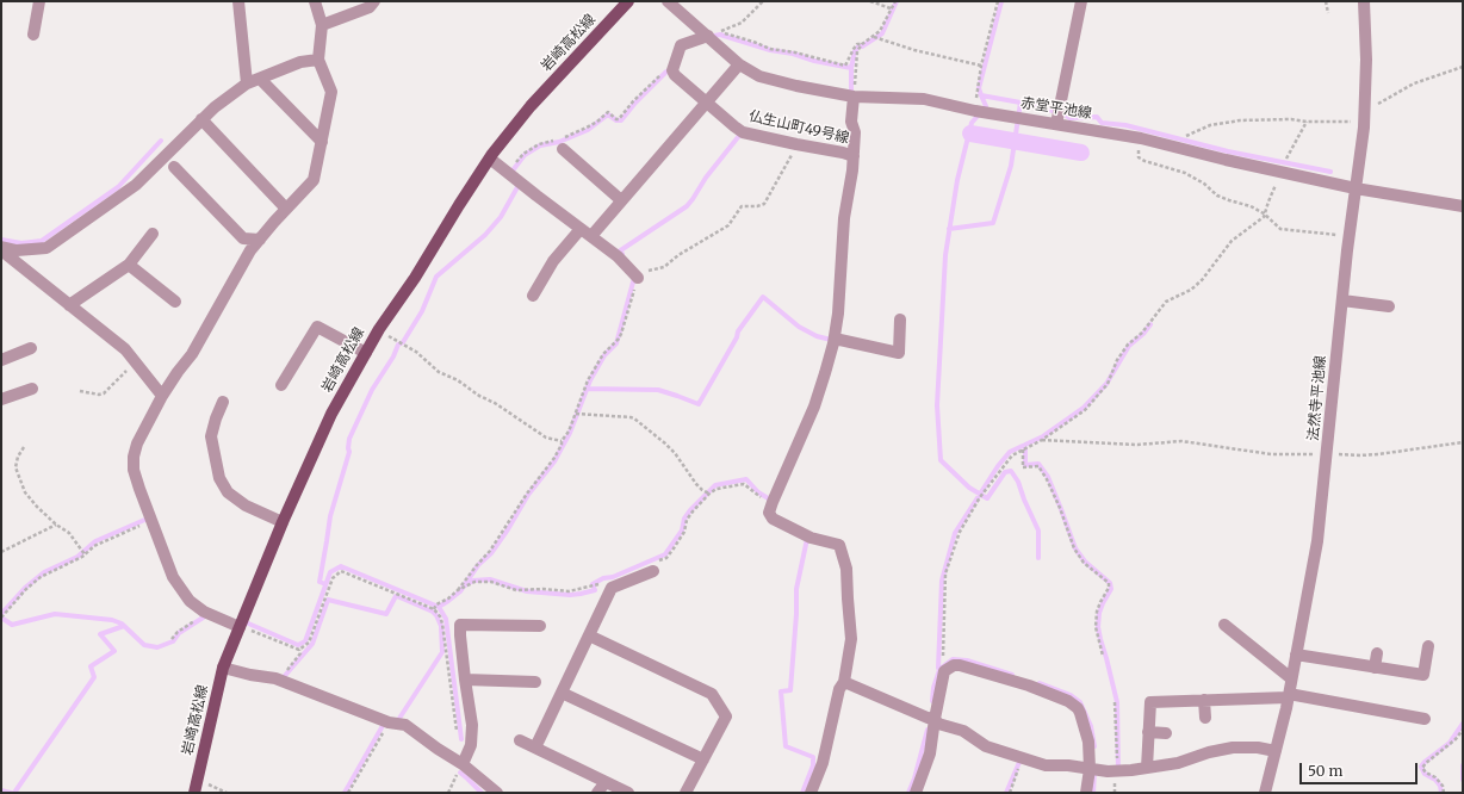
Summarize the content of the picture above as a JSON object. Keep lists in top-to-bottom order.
{
  "streets": {
    "main road": ["岩崎高松線"],
    "street": ["赤堂平池線", "仏生山町49号線", "法然寺平池線"]
  },
  "crossings": [
    ["赤堂平池線", "法然寺平池線"]
  ],
  "scale_bar": "50 m"
}
